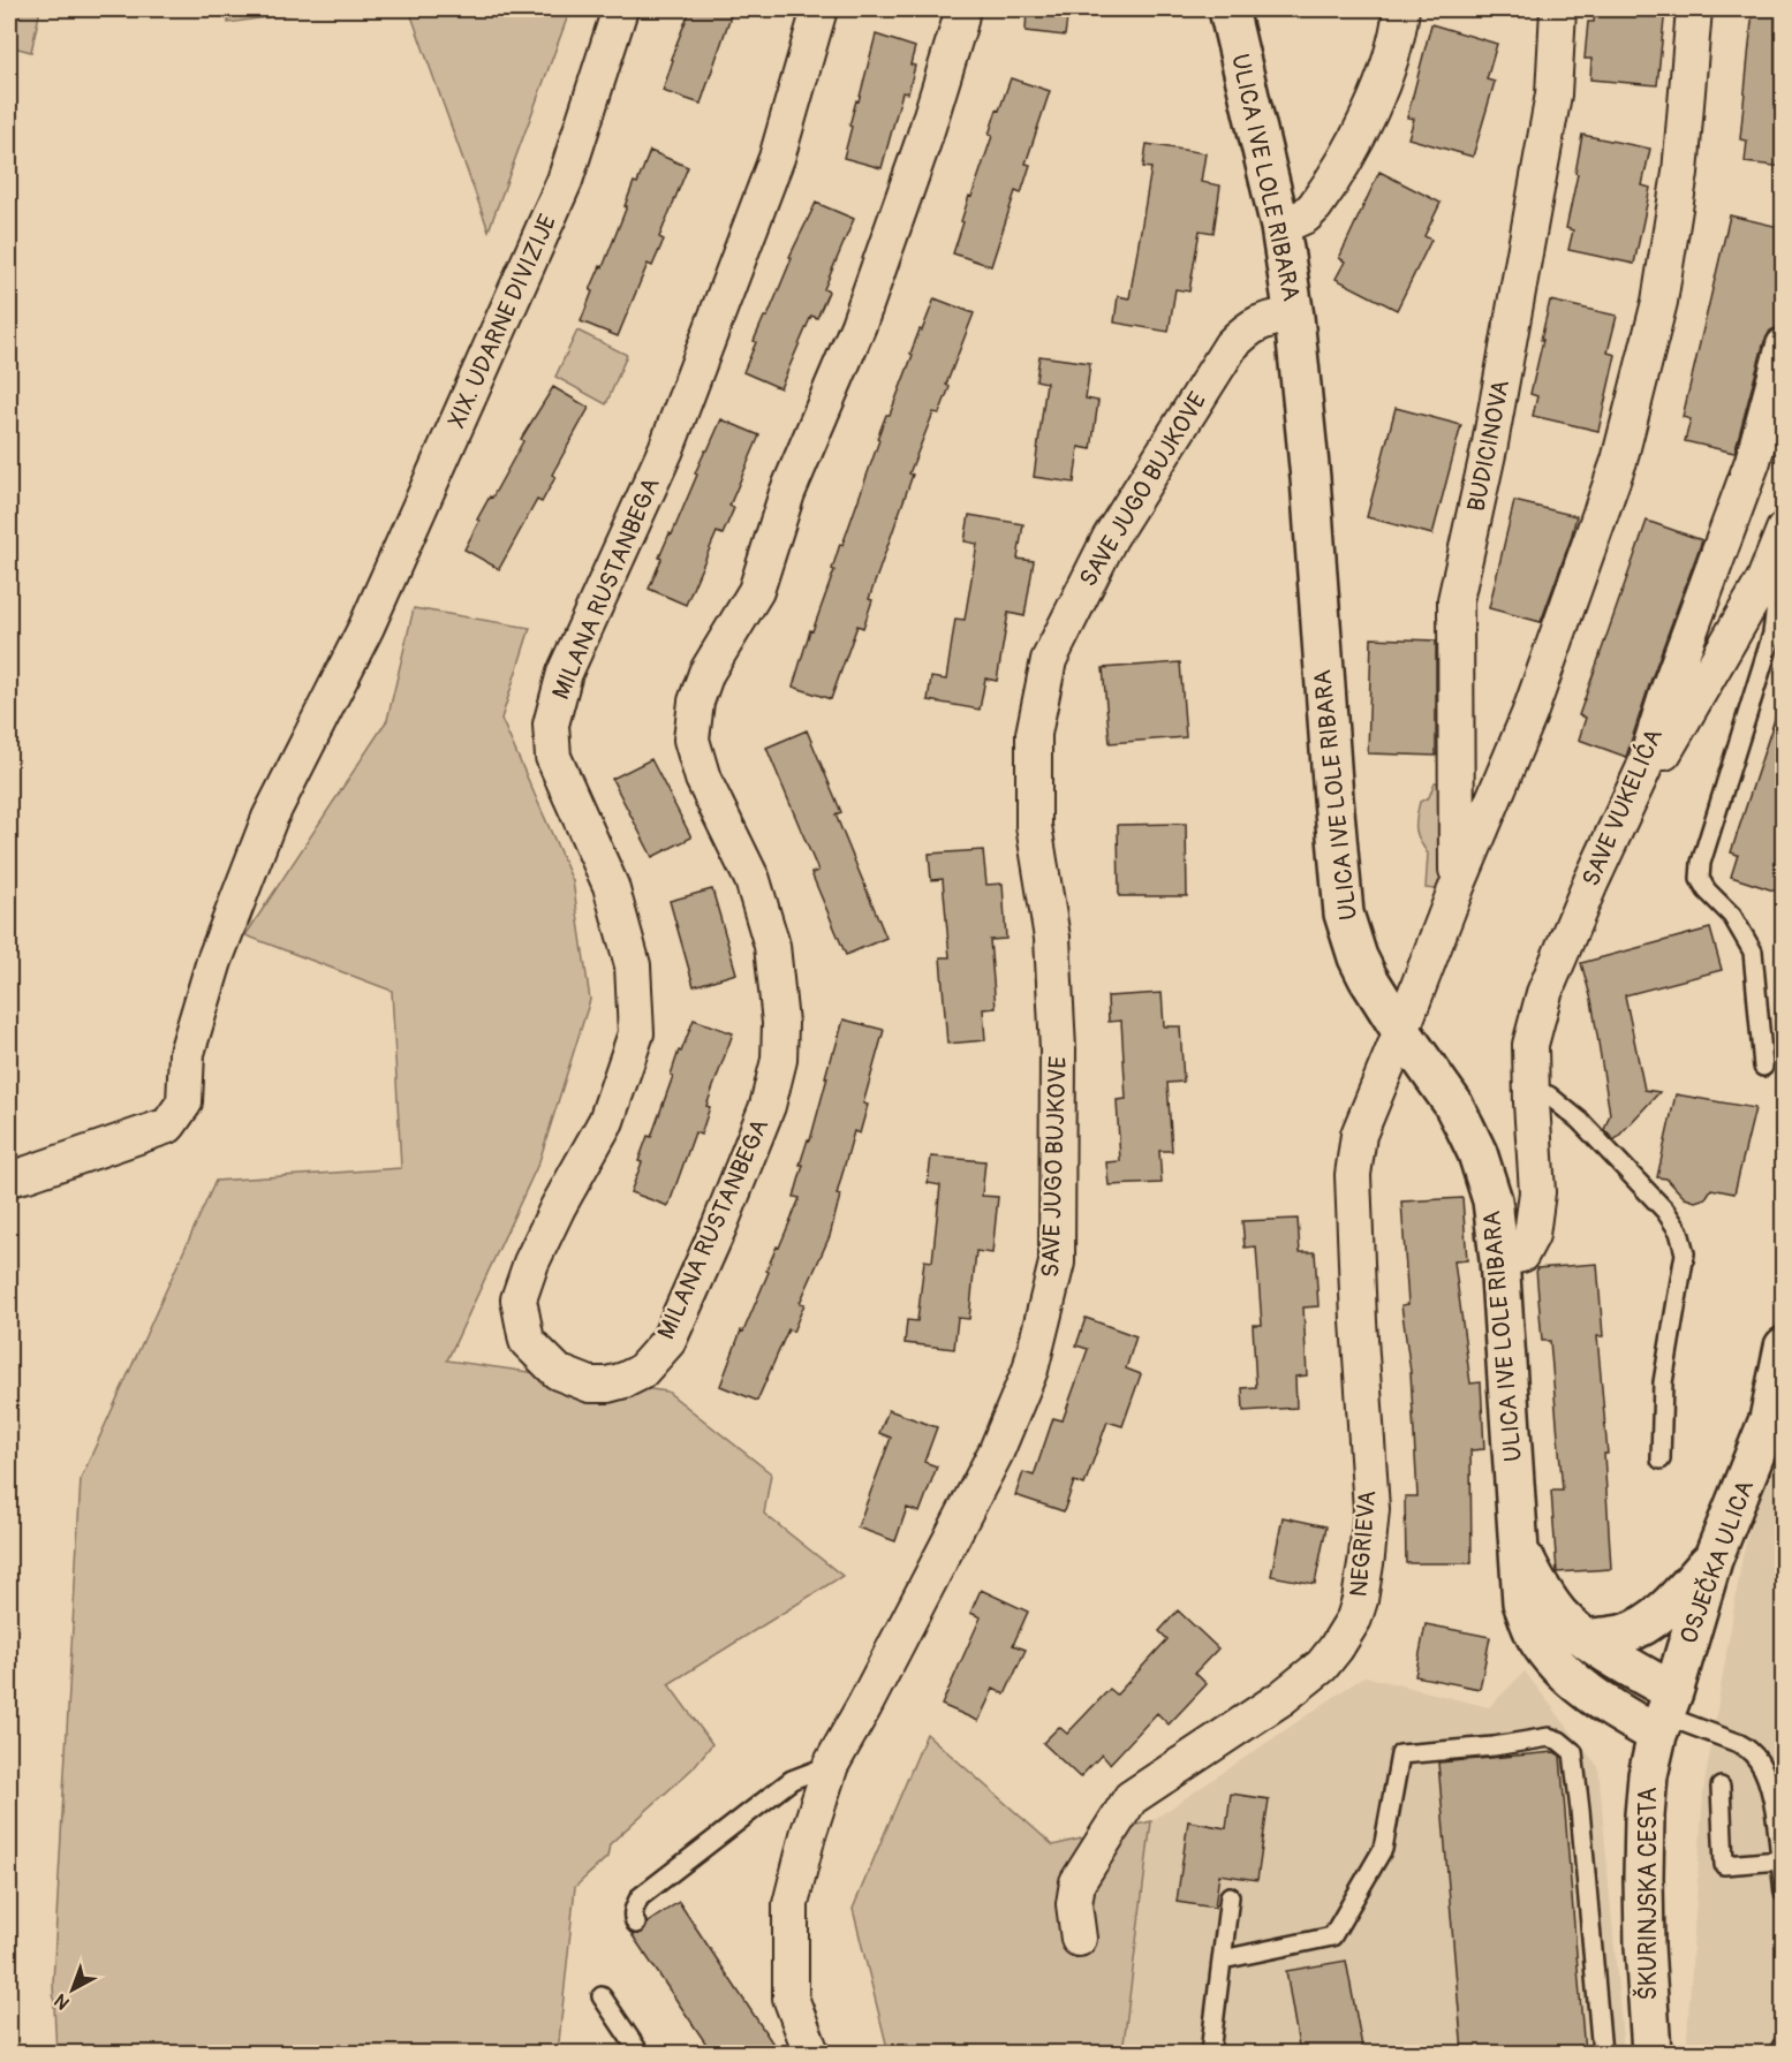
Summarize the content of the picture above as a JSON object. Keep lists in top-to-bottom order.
{
  "streets": {
    "street": [
      "ULICA IVE LOLE RIBARA",
      "XIX. UDARNE DIVIZIJE",
      "BUDICINOVA",
      "SAVE JUGO BUJKOVE",
      "MILANA RUSTANBEGA",
      "SAVE VUKELIĆA",
      "NEGRIEVA",
      "OSJEČKA ULICA",
      "ŠKURINJSKA CESTA"
    ]
  },
  "crossings": [
    ["ULICA IVE LOLE RIBARA", "SAVE JUGO BUJKOVE"],
    ["ULICA IVE LOLE RIBARA", "SAVE VUKELIĆA"],
    ["ULICA IVE LOLE RIBARA", "NEGRIEVA"],
    ["ULICA IVE LOLE RIBARA", "OSJEČKA ULICA"],
    ["ULICA IVE LOLE RIBARA", "ŠKURINJSKA CESTA"],
    ["BUDICINOVA", "NEGRIEVA"],
    ["OSJEČKA ULICA", "ŠKURINJSKA CESTA"]
  ],
  "north": "bottom left"
}
